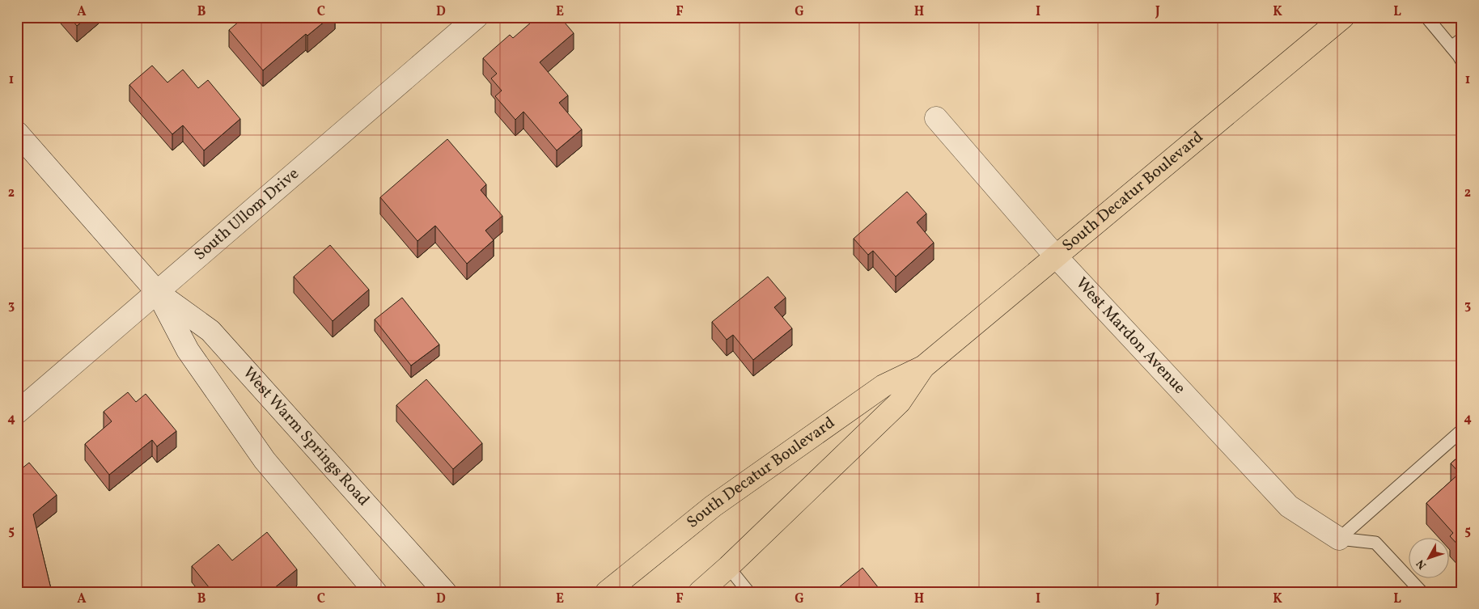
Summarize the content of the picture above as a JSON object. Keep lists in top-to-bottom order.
{
  "streets": {
    "main road": ["South Decatur Boulevard"],
    "street": ["South Ullom Drive", "West Mardon Avenue", "West Warm Springs Road"]
  },
  "crossings": [
    ["South Decatur Boulevard", "West Mardon Avenue"],
    ["South Ullom Drive", "West Warm Springs Road"]
  ],
  "north": "bottom left",
  "grid": {
    "columns": [
      "A",
      "B",
      "C",
      "D",
      "E",
      "F",
      "G",
      "H",
      "I",
      "J",
      "K",
      "L"
    ],
    "rows": [
      "1",
      "2",
      "3",
      "4",
      "5"
    ]
  }
}
